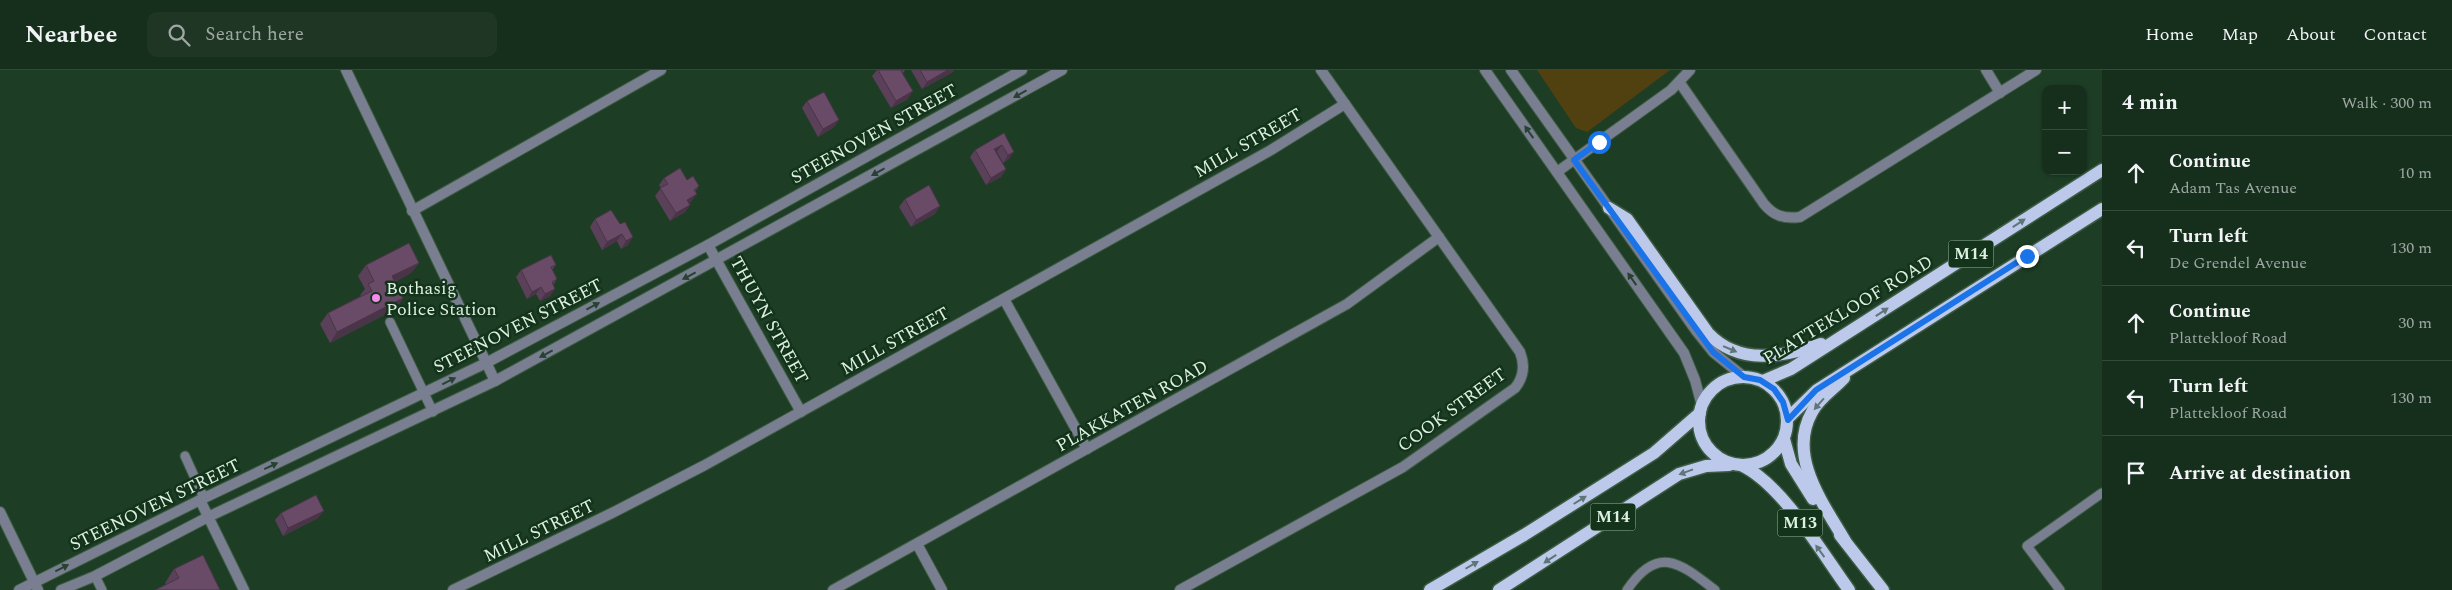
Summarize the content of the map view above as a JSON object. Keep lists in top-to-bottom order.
{
  "streets": {
    "main road": ["M14", "PLATTEKLOOF ROAD", "M13"],
    "street": [
      "STEENOVEN STREET",
      "MILL STREET",
      "THUYN STREET",
      "PLAKKATEN ROAD",
      "COOK STREET"
    ]
  },
  "crossings": [
    ["STEENOVEN STREET", "THUYN STREET"],
    ["MILL STREET", "THUYN STREET"],
    ["MILL STREET", "COOK STREET"],
    ["M14", "PLATTEKLOOF ROAD"],
    ["M14", "M13"],
    ["PLATTEKLOOF ROAD", "M13"],
    ["PLAKKATEN ROAD", "COOK STREET"]
  ],
  "places": ["Bothasig Police Station"],
  "page": {
    "header": "Nearbee",
    "search": "Search here",
    "nav": [
      "Home",
      "Map",
      "About",
      "Contact"
    ],
    "heading": ["4 min", "Walk · 300 m"],
    "map_buttons": ["+", "−"],
    "list": [
      ["Continue", "Adam Tas Avenue", "10 m"],
      ["Turn left", "De Grendel Avenue", "130 m"],
      ["Continue", "Plattekloof Road", "30 m"],
      ["Turn left", "Plattekloof Road", "130 m"],
      "Arrive at destination"
    ]
  }
}
